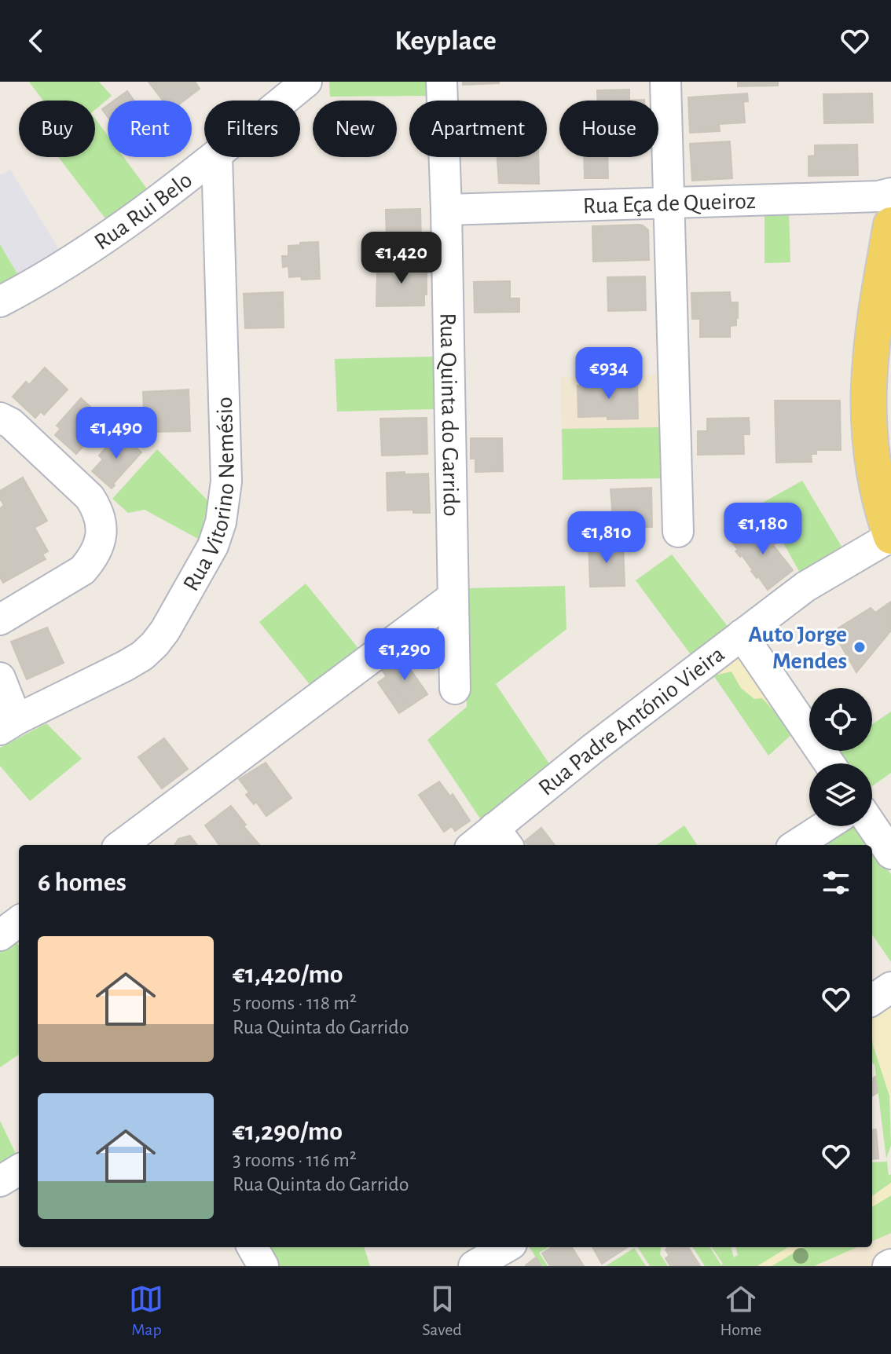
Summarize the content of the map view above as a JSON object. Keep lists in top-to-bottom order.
{
  "streets": {
    "street": [
      "Rua Eça de Queiroz",
      "Rua Rui Belo",
      "Rua Quinta do Garrido",
      "Rua Vitorino Nemésio",
      "Rua Padre António Vieira"
    ]
  },
  "crossings": [
    ["Rua Eça de Queiroz", "Rua Quinta do Garrido"]
  ],
  "places": ["Auto Jorge Mendes"],
  "page": {
    "header": "Keyplace",
    "chip": [
      "Buy",
      "Rent",
      "Filters",
      "New",
      "Apartment",
      "House"
    ],
    "price": [
      "€1,420",
      "€934",
      "€1,490",
      "€1,180",
      "€1,810",
      "€1,290"
    ],
    "heading": "6 homes",
    "list": [
      {
        "name": "€1,420/mo",
        "note": "5 rooms · 118 m² · Rua Quinta do Garrido"
      },
      {
        "name": "€1,290/mo",
        "note": "3 rooms · 116 m² · Rua Quinta do Garrido"
      }
    ],
    "tabs": ["Map", "Saved", "Home"]
  }
}
